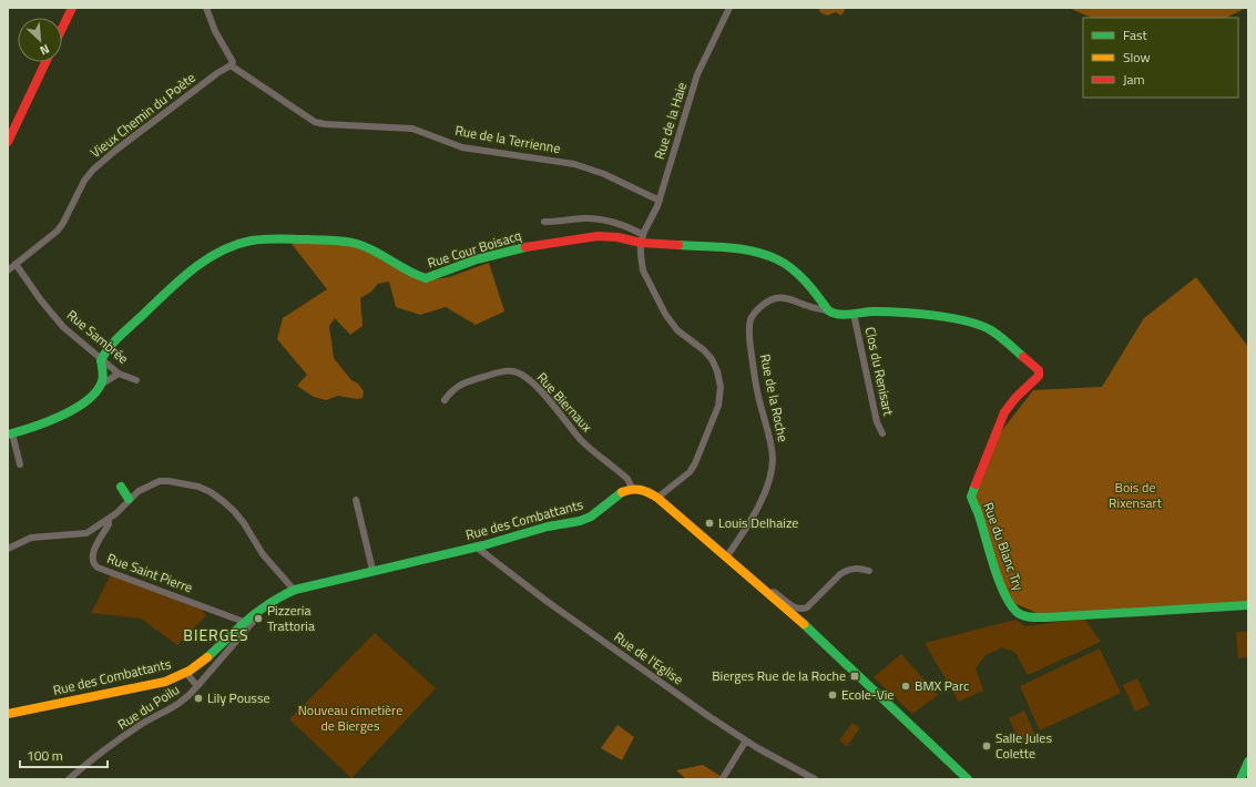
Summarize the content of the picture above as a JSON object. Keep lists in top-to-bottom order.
{
  "streets": {
    "street": [
      "Vieux Chemin du Poète",
      "Rue de la Haie",
      "Rue de la Terrienne",
      "Rue Cour Boisacq",
      "Rue Sambrée",
      "Clos du Renisart",
      "Rue de la Roche",
      "Rue Biernaux",
      "Rue des Combattants",
      "Rue du Blanc Try",
      "Rue Saint Pierre",
      "Rue de l'Eglise",
      "Rue du Poilu"
    ]
  },
  "crossings": [
    ["Vieux Chemin du Poète", "Rue de la Terrienne"],
    ["Vieux Chemin du Poète", "Rue Sambrée"],
    ["Rue de la Haie", "Rue de la Terrienne"],
    ["Rue de la Haie", "Rue Cour Boisacq"],
    ["Rue Cour Boisacq", "Rue Sambrée"],
    ["Rue Cour Boisacq", "Rue de la Roche"],
    ["Clos du Renisart", "Rue du Blanc Try"],
    ["Rue Biernaux", "Rue des Combattants"],
    ["Rue des Combattants", "Rue Saint Pierre"],
    ["Rue des Combattants", "Rue de l'Eglise"],
    ["Rue des Combattants", "Rue du Poilu"]
  ],
  "districts": ["BIERGES"],
  "parks": ["Bois de Rixensart", "Nouveau cimetière de Bierges"],
  "places": {
    "other": [
      "Louis Delhaize",
      "Pizzeria Trattoria",
      "BMX Parc",
      "Ecole-Vie",
      "Lily Pousse",
      "Salle Jules Colette"
    ],
    "transit": ["Bierges Rue de la Roche"]
  },
  "legend": ["Fast", "Slow", "Jam"],
  "scale_bar": "100 m",
  "north": "bottom right"
}
